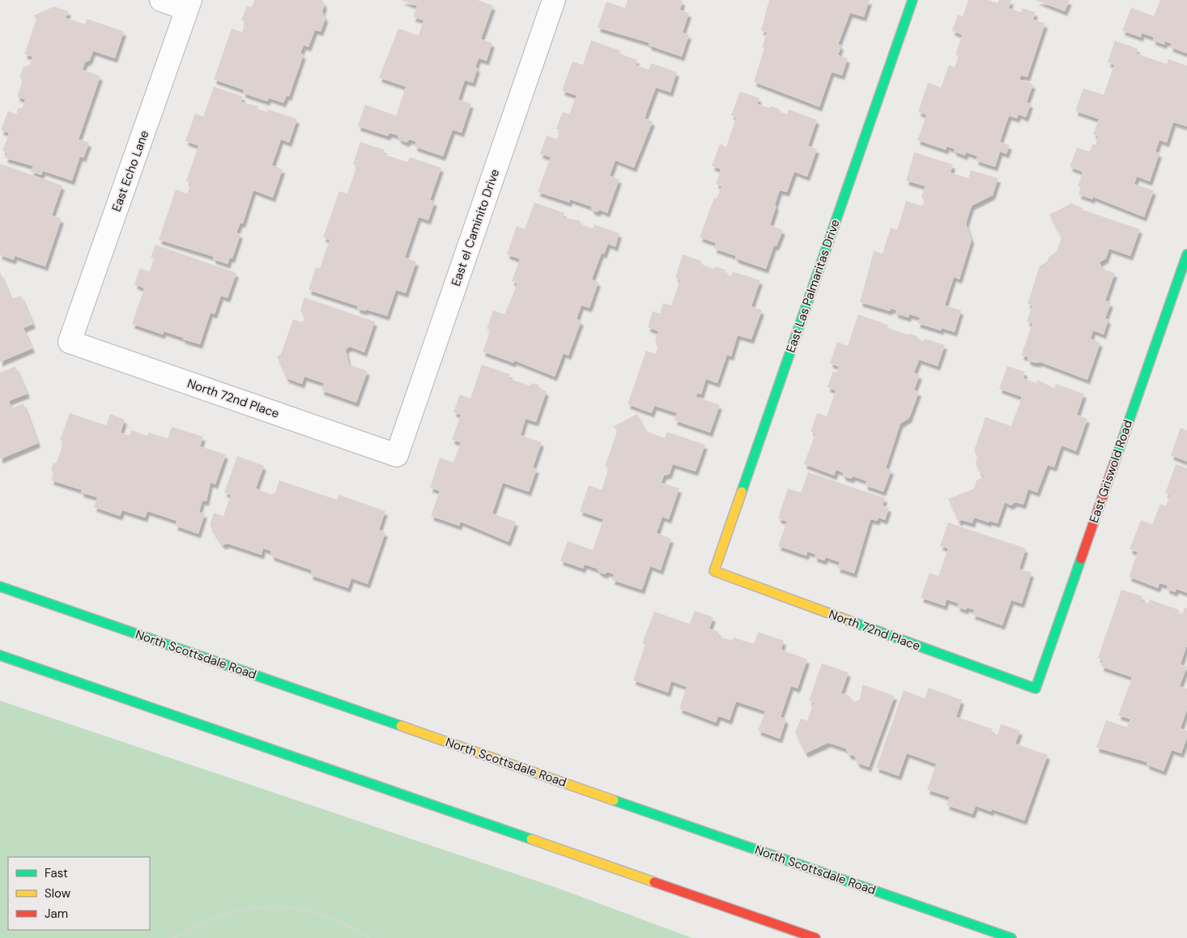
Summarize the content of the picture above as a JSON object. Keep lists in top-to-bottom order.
{
  "streets": {
    "main road": [
      "East Las Palmaritas Drive",
      "North 72nd Place",
      "East Griswold Road",
      "North Scottsdale Road"
    ],
    "street": ["East Echo Lane", "East el Caminito Drive"]
  },
  "crossings": [
    ["East Echo Lane", "North 72nd Place"],
    ["East el Caminito Drive", "North 72nd Place"],
    ["East Las Palmaritas Drive", "North 72nd Place"],
    ["North 72nd Place", "East Griswold Road"]
  ],
  "legend": ["Fast", "Slow", "Jam"]
}
